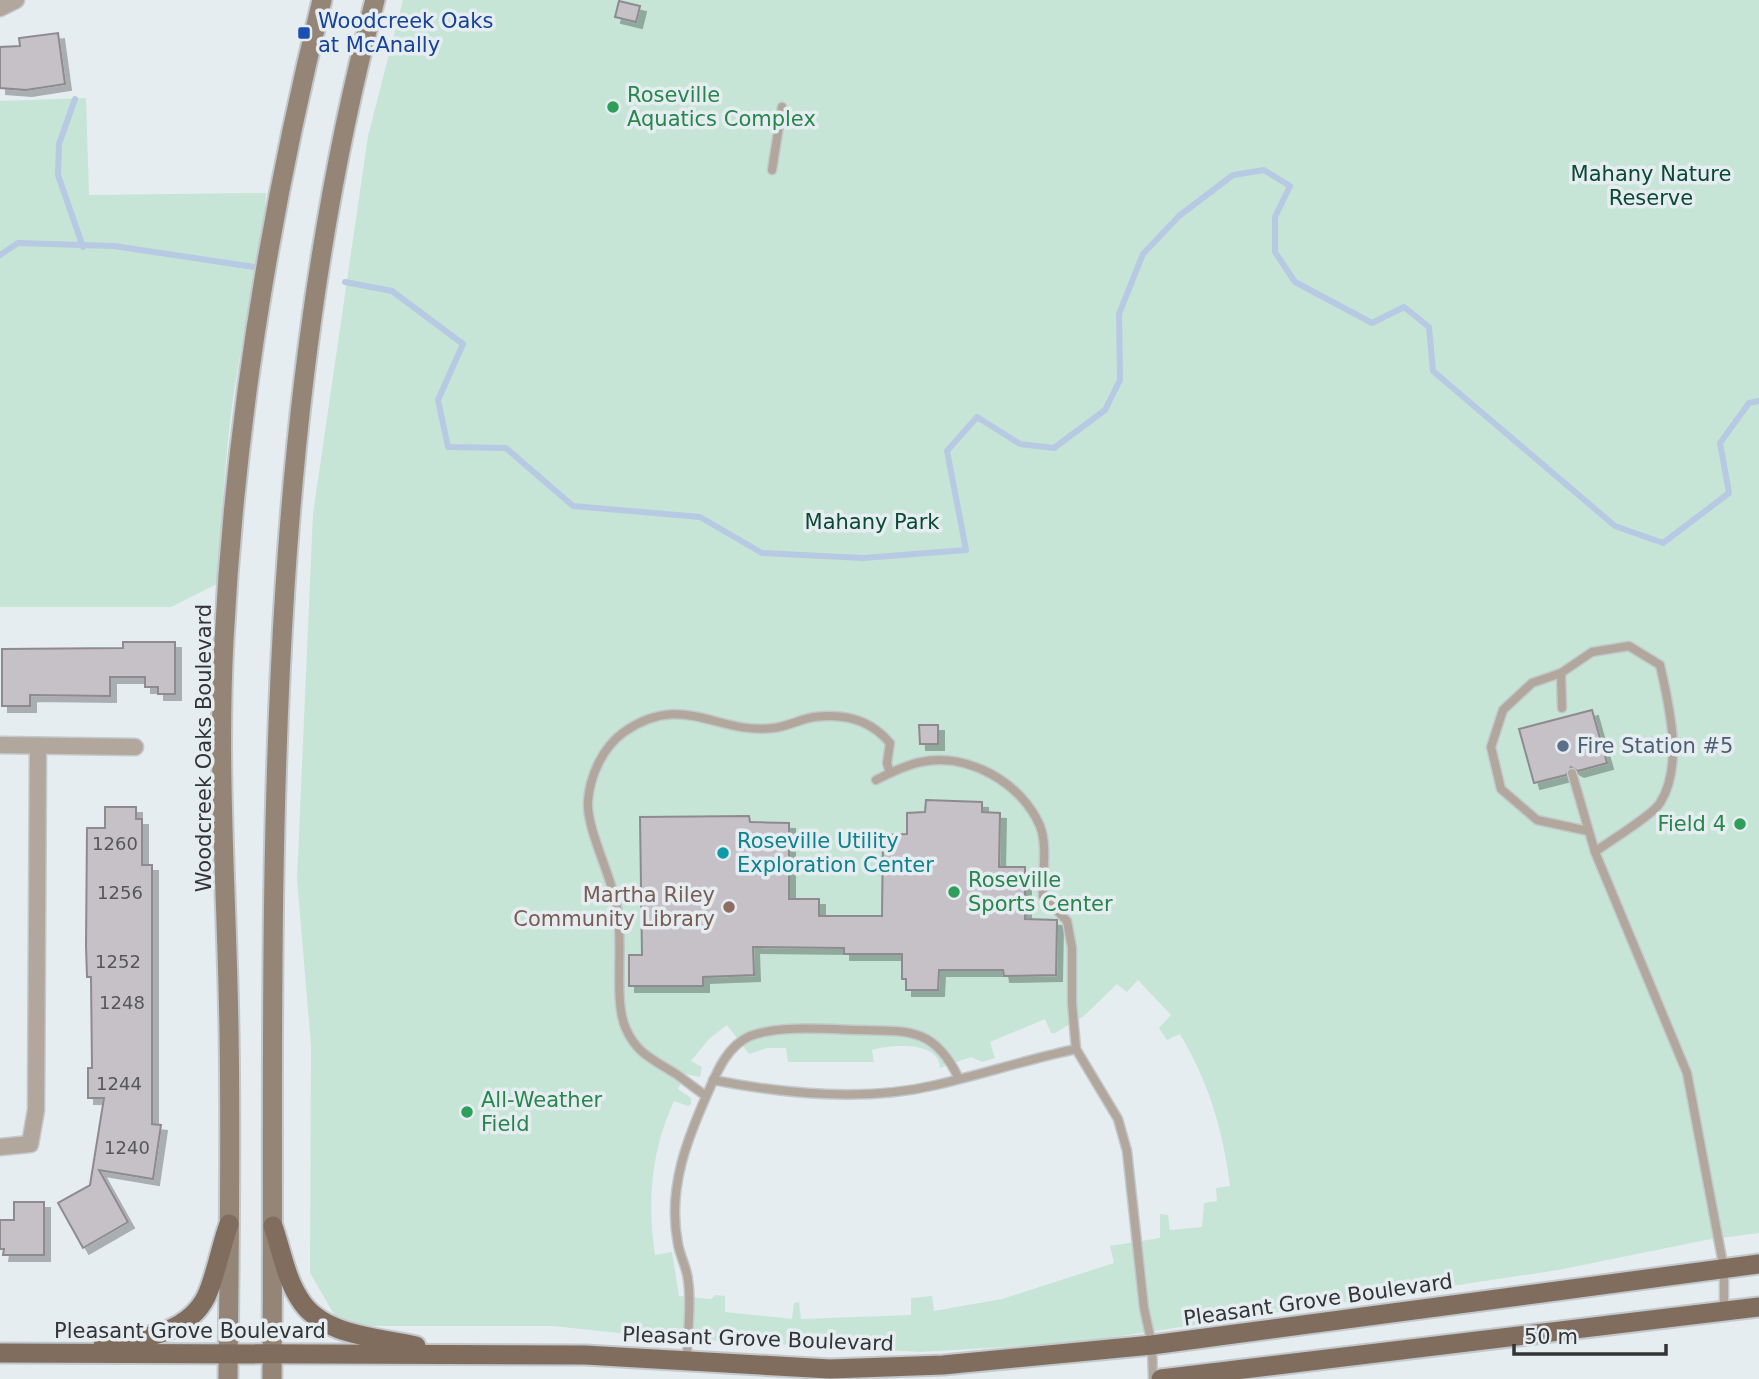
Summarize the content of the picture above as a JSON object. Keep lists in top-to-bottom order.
{
  "streets": {
    "main road": ["Woodcreek Oaks Boulevard", "Pleasant Grove Boulevard"]
  },
  "crossings": [
    ["Woodcreek Oaks Boulevard", "Pleasant Grove Boulevard"]
  ],
  "parks": ["Mahany Nature Reserve", "Mahany Park"],
  "places": {
    "transit": ["Woodcreek Oaks at McAnally"],
    "other": [
      "Roseville Aquatics Complex",
      "Fire Station #5",
      "Field 4",
      "Roseville Utility Exploration Center",
      "Roseville Sports Center",
      "Martha Riley Community Library",
      "All-Weather Field"
    ]
  },
  "house_numbers": [
    "1260",
    "1256",
    "1252",
    "1248",
    "1244",
    "1240"
  ],
  "scale_bar": "50 m"
}
